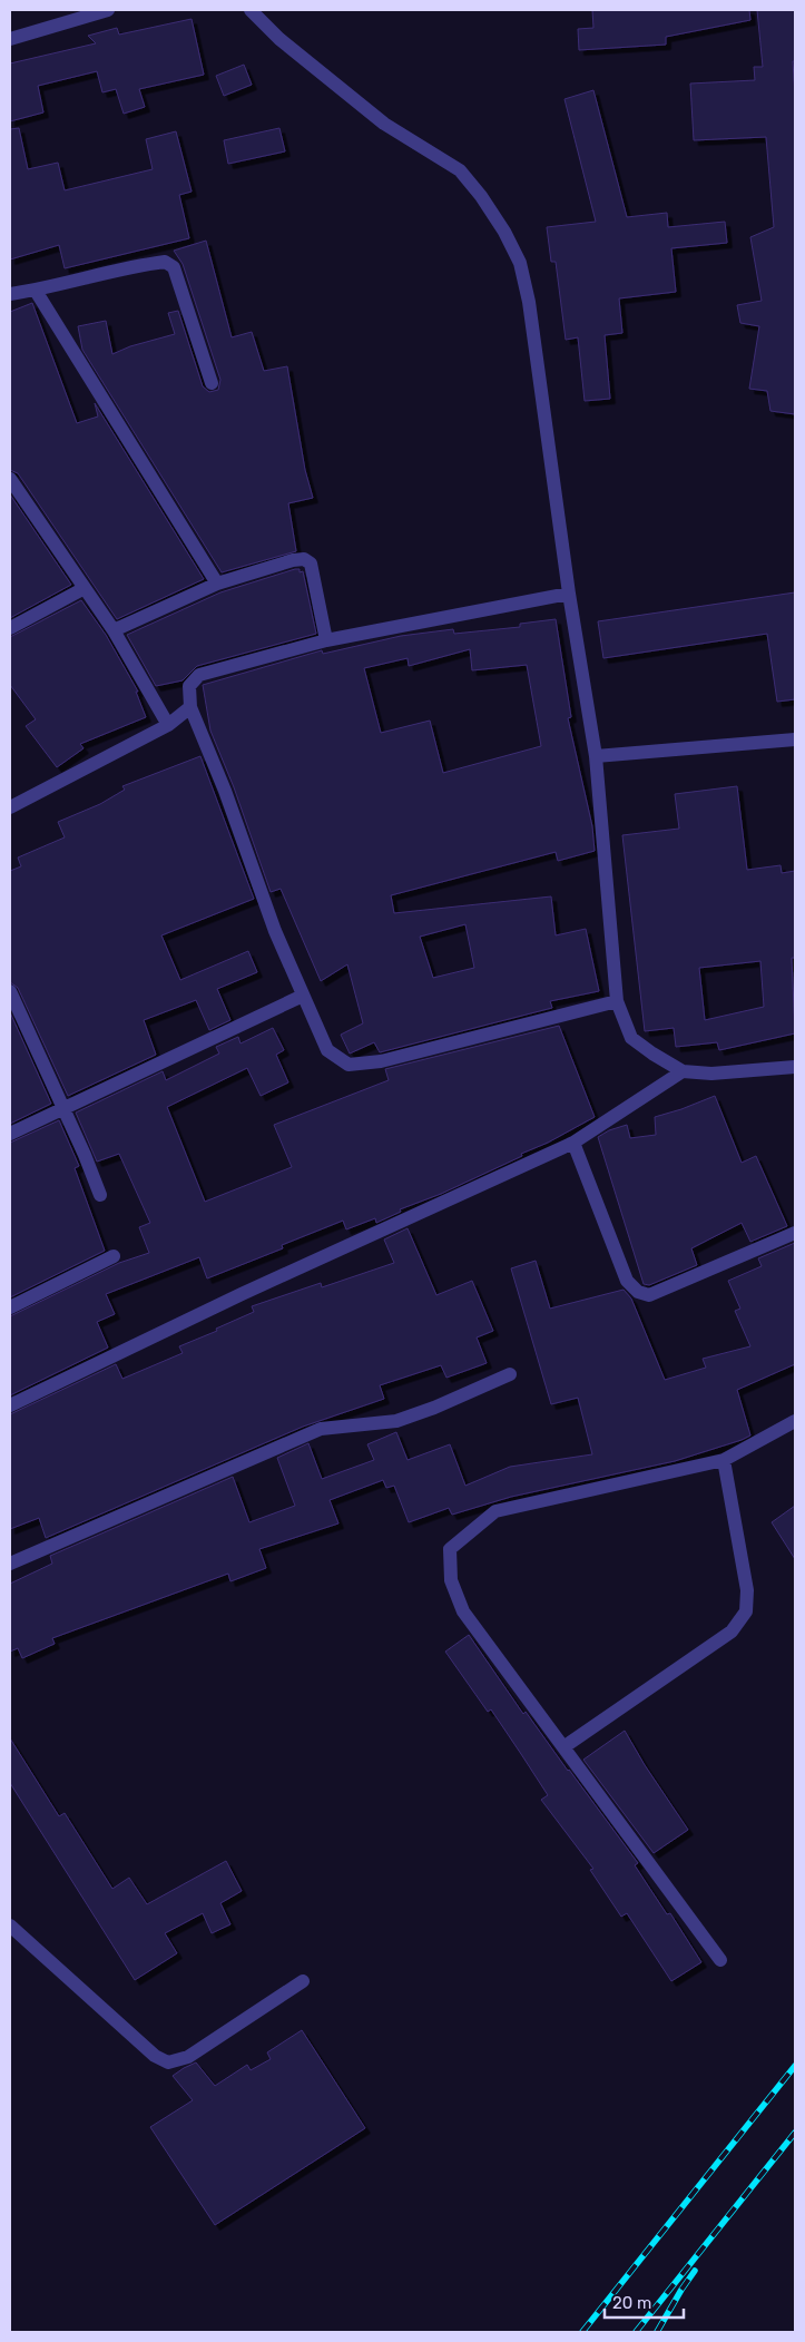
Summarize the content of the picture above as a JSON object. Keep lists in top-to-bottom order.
{
  "scale_bar": "20 m"
}
